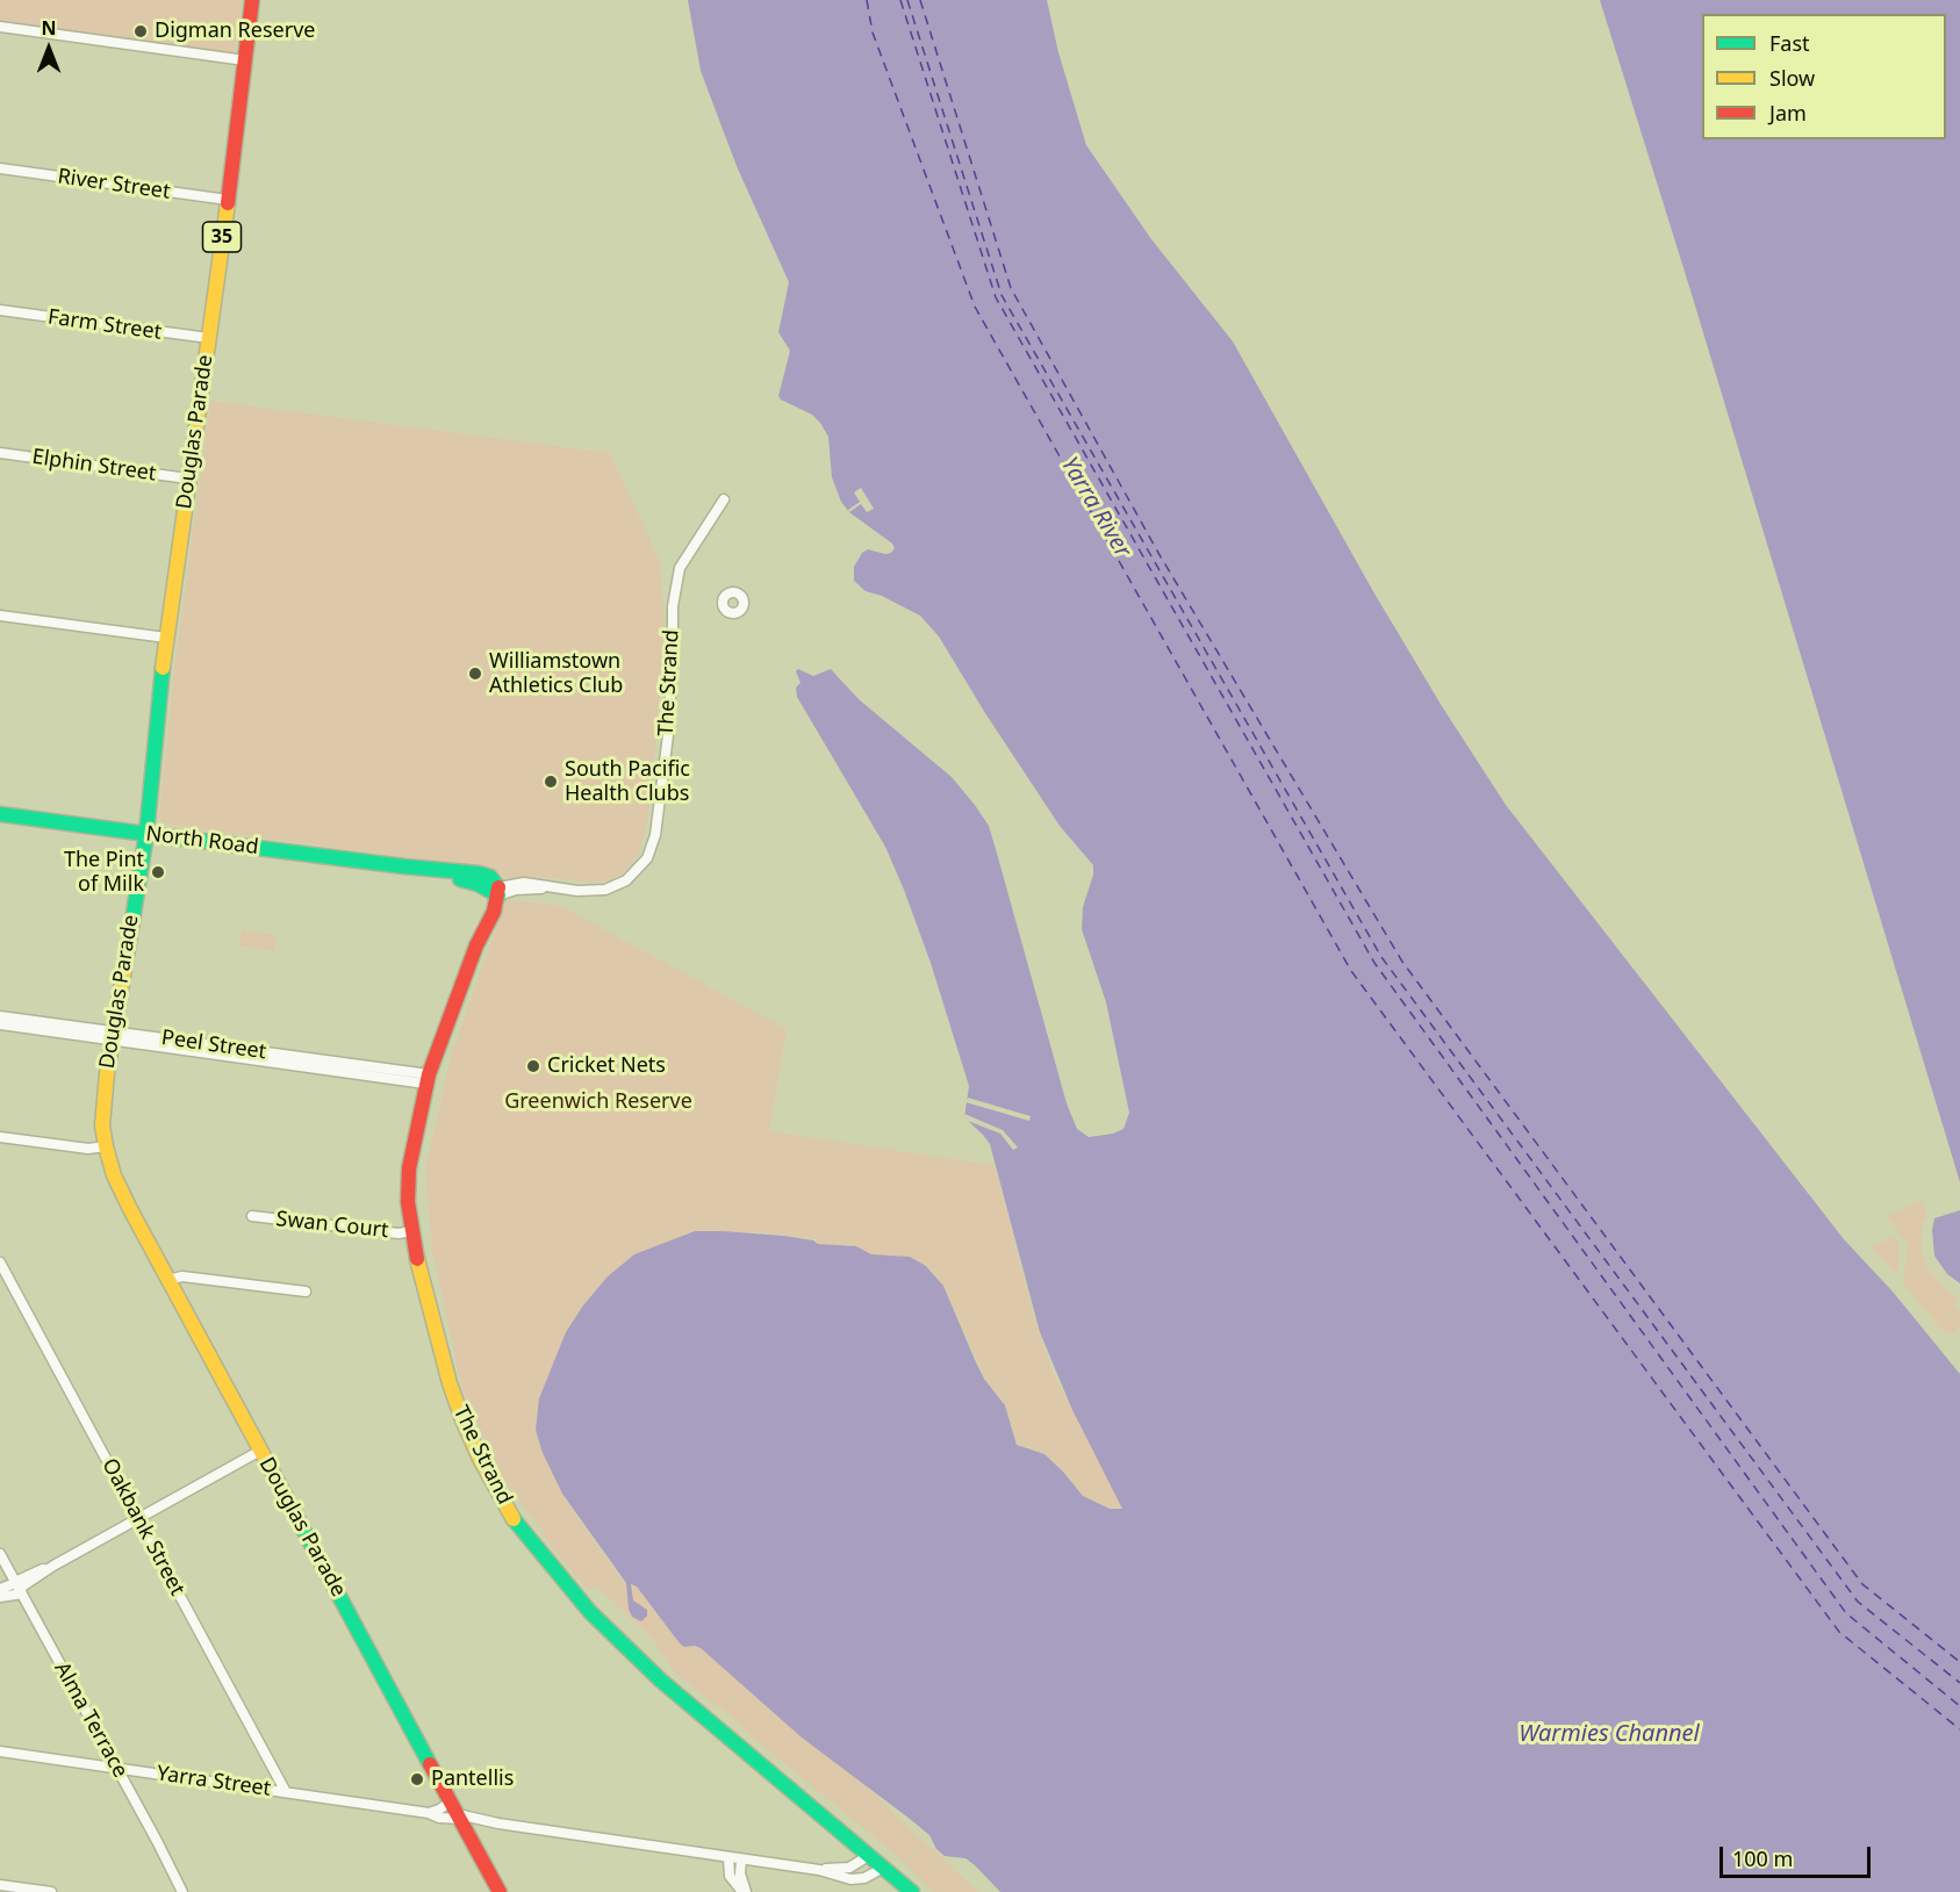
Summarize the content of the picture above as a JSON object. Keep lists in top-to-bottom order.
{
  "streets": {
    "street": [
      "River Street",
      "35",
      "Farm Street",
      "Douglas Parade",
      "Elphin Street",
      "The Strand",
      "North Road",
      "Peel Street",
      "Swan Court",
      "Oakbank Street",
      "Alma Terrace",
      "Yarra Street"
    ]
  },
  "crossings": [
    ["River Street", "Douglas Parade"],
    ["Farm Street", "Douglas Parade"],
    ["Douglas Parade", "Elphin Street"],
    ["Douglas Parade", "North Road"],
    ["Douglas Parade", "Peel Street"],
    ["Douglas Parade", "Yarra Street"],
    ["The Strand", "North Road"],
    ["The Strand", "Peel Street"],
    ["The Strand", "Swan Court"],
    ["The Strand", "Yarra Street"],
    ["Oakbank Street", "Yarra Street"],
    ["Alma Terrace", "Yarra Street"]
  ],
  "water": ["Yarra River", "Warmies Channel"],
  "parks": ["Greenwich Reserve"],
  "places": [
    "Digman Reserve",
    "Williamstown Athletics Club",
    "South Pacific Health Clubs",
    "The Pint of Milk",
    "Cricket Nets",
    "Pantellis"
  ],
  "legend": ["Fast", "Slow", "Jam"],
  "scale_bar": "100 m",
  "north": "top"
}
